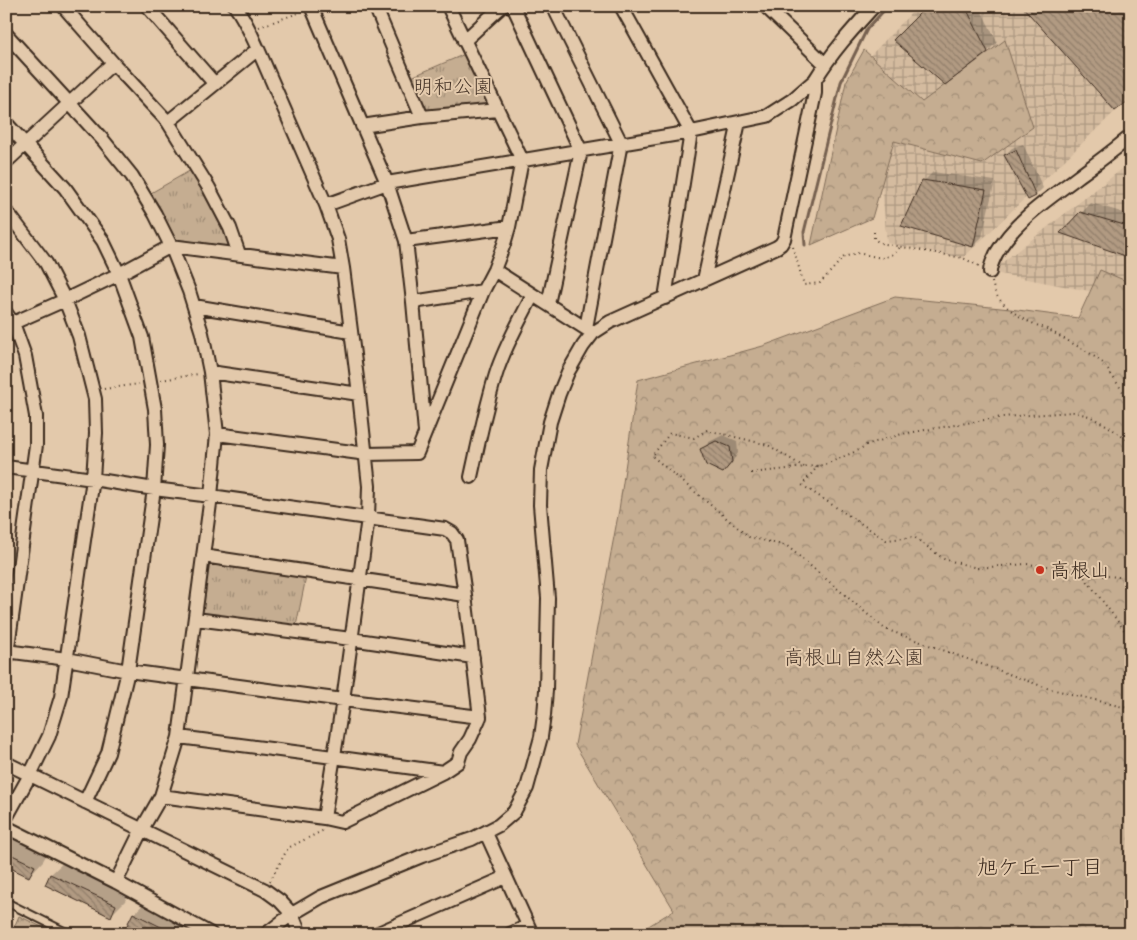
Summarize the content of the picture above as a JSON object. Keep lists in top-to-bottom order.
{
  "districts": ["旭ケ丘一丁目"],
  "parks": ["明和公園", "高根山自然公園"],
  "places": ["高根山"]
}
